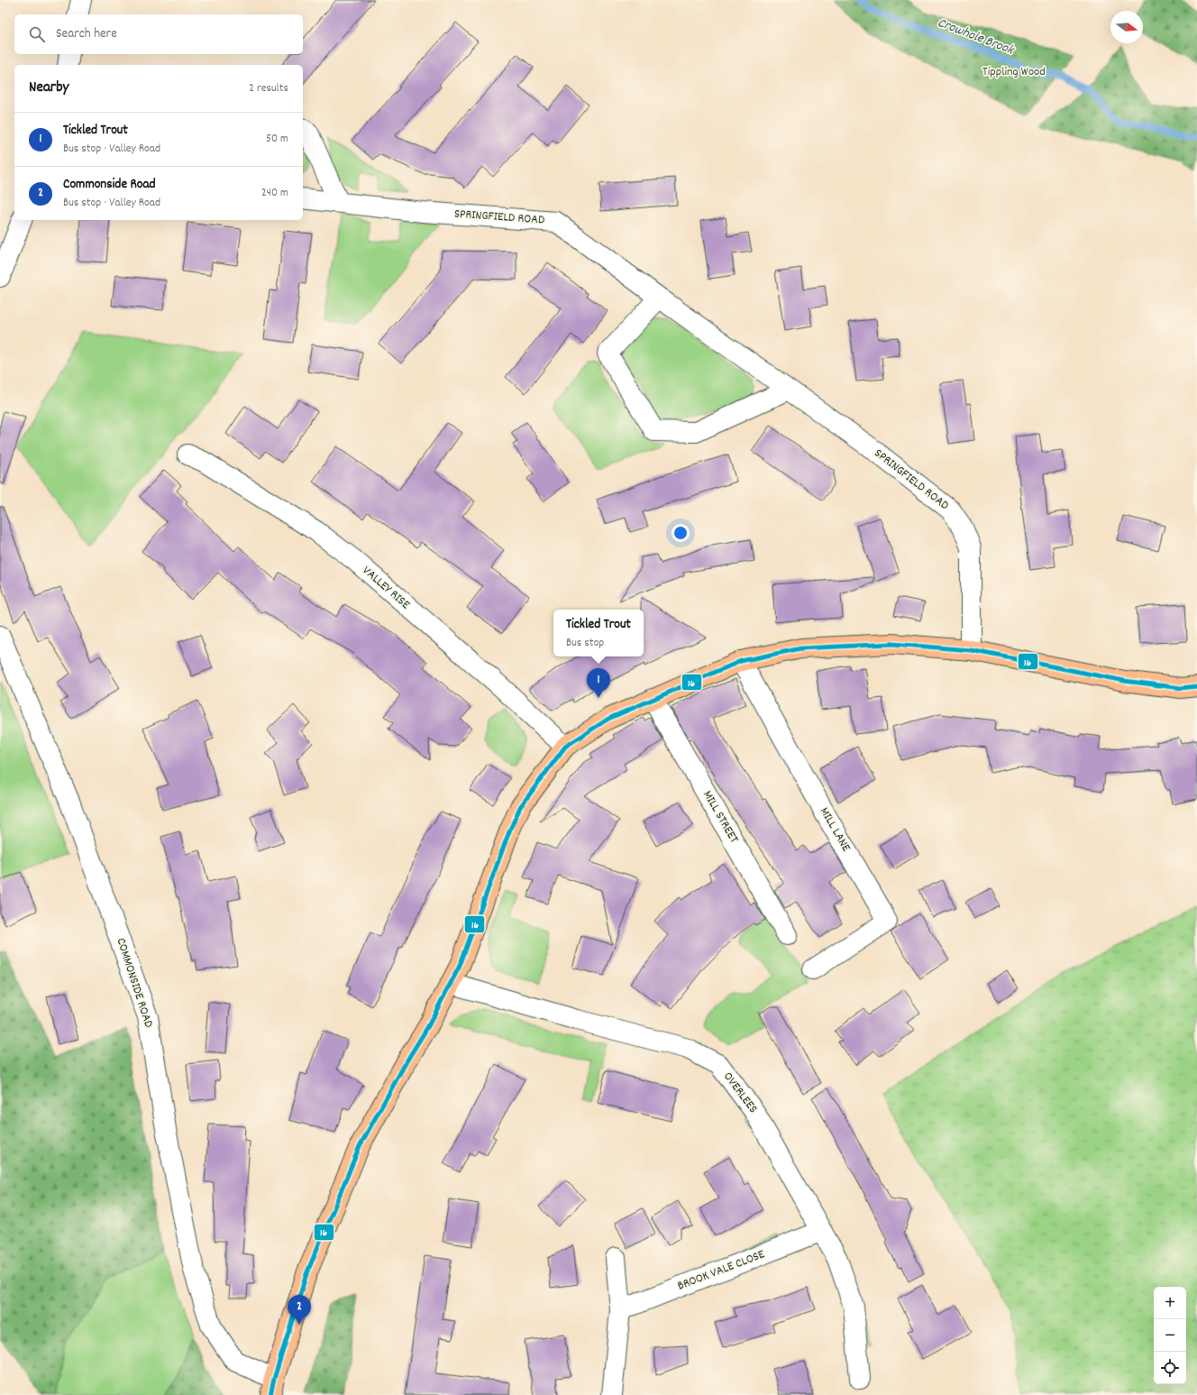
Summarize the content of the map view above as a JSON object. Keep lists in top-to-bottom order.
{
  "streets": {
    "street": [
      "SPRINGFIELD ROAD",
      "VALLEY RISE",
      "MILL STREET",
      "MILL LANE",
      "COMMONSIDE ROAD",
      "OVERLEES",
      "BROOK VALE CLOSE"
    ]
  },
  "crossings": [
    ["OVERLEES", "BROOK VALE CLOSE"]
  ],
  "water": ["Crowhole Brook"],
  "parks": ["Tippling Wood"],
  "lines": ["transit line 16"],
  "north": "right",
  "page": {
    "search": "Search here",
    "heading": ["Nearby", "2 results"],
    "list": [
      {
        "mark": "1",
        "name": "Tickled Trout",
        "note": "Bus stop · Valley Road",
        "value": "50 m"
      },
      {
        "mark": "2",
        "name": "Commonside Road",
        "note": "Bus stop · Valley Road",
        "value": "240 m"
      }
    ],
    "popup": ["Tickled Trout", "Bus stop"],
    "pins": ["1", "2"],
    "map_buttons": ["+", "−"]
  }
}
